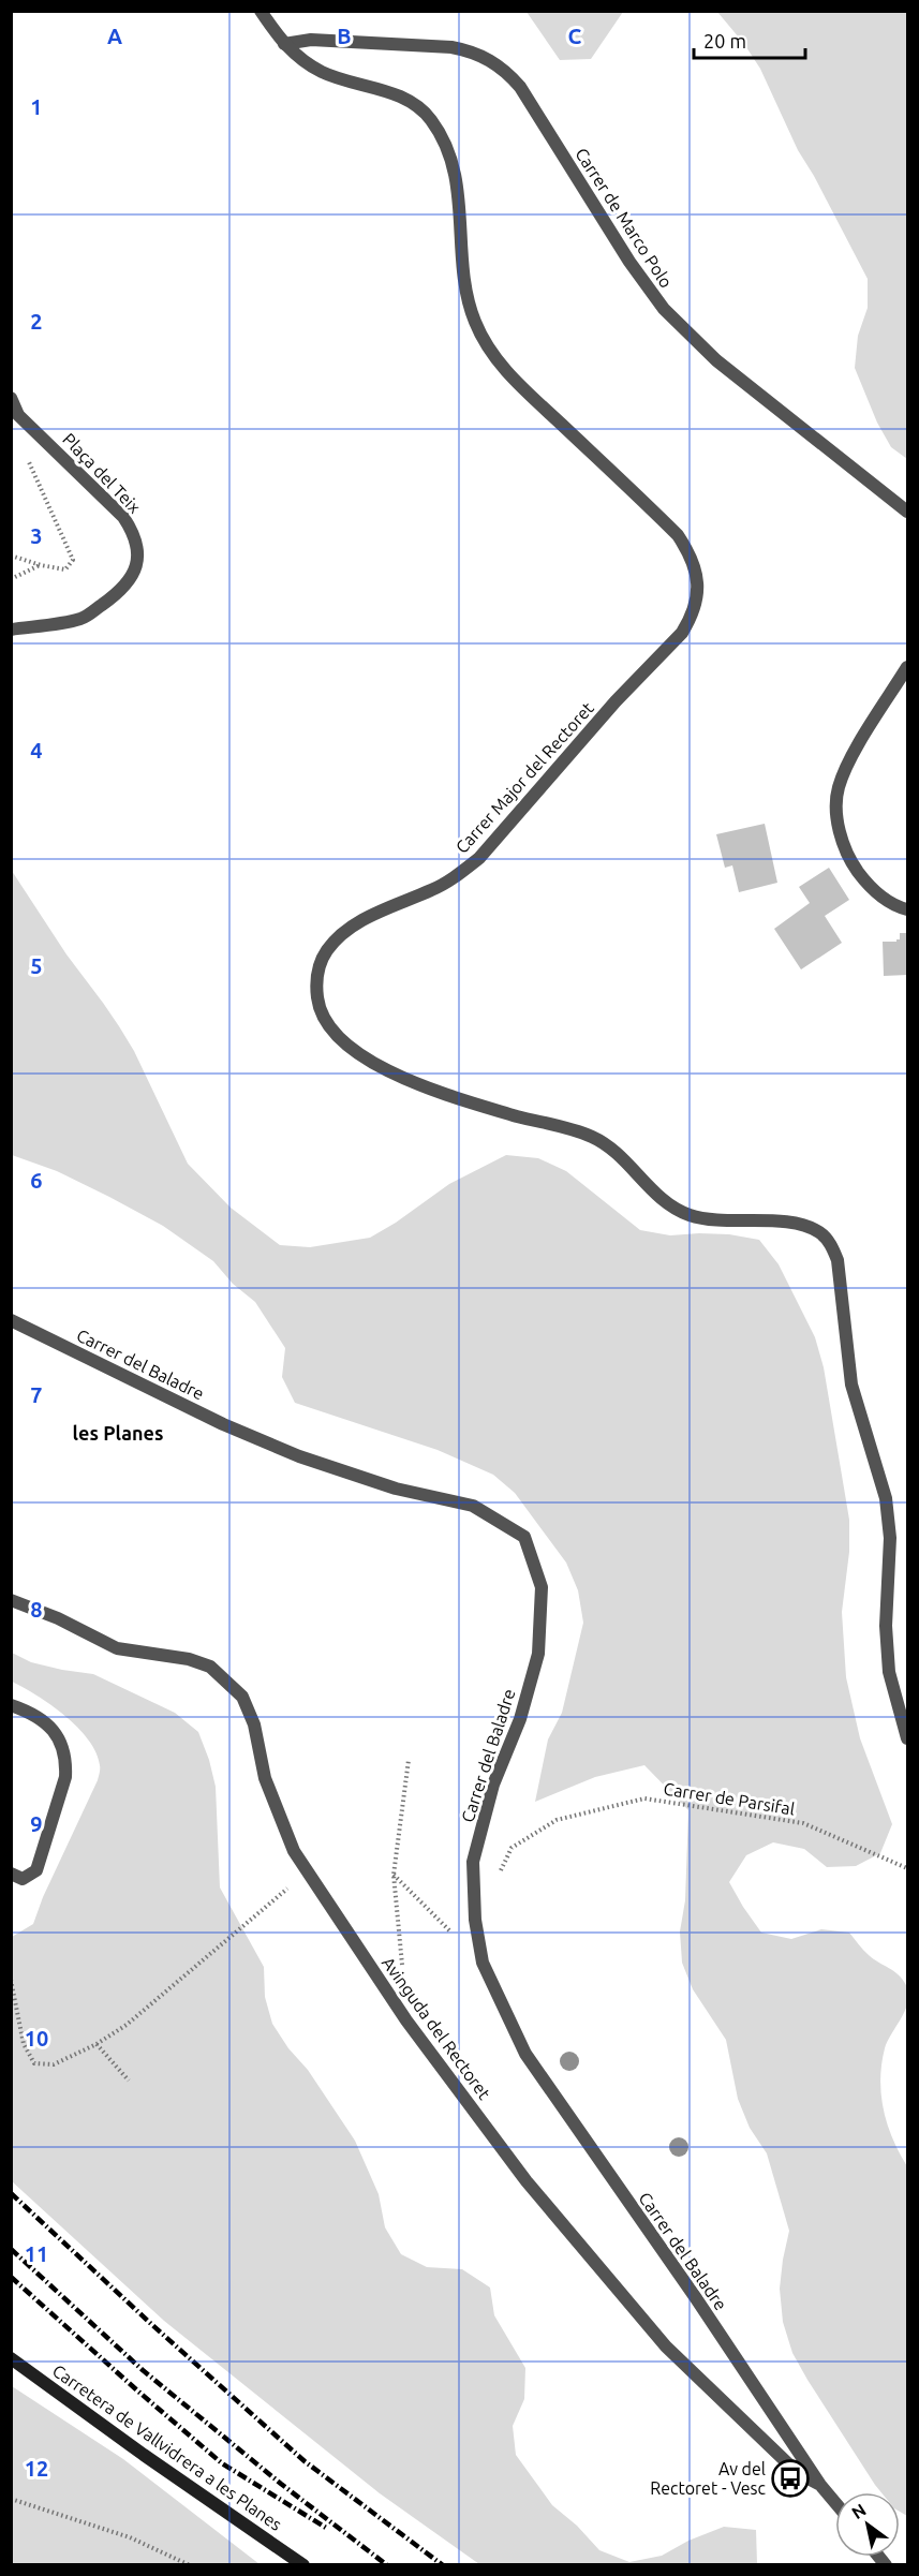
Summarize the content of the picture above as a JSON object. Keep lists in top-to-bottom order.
{
  "streets": {
    "main road": ["Carretera de Vallvidrera a les Planes"],
    "street": [
      "Carrer de Marco Polo",
      "Plaça del Teix",
      "Carrer Major del Rectoret",
      "Carrer del Baladre",
      "Avinguda del Rectoret"
    ],
    "path": ["Carrer de Parsifal"]
  },
  "crossings": [
    ["Carrer de Marco Polo", "Carrer Major del Rectoret"],
    ["Carrer del Baladre", "Avinguda del Rectoret"]
  ],
  "districts": ["les Planes"],
  "places": {
    "bus stop": ["Av del Rectoret - Vesc"]
  },
  "scale_bar": "20 m",
  "north": "top left",
  "grid": {
    "columns": ["A", "B", "C"],
    "rows": [
      "1",
      "2",
      "3",
      "4",
      "5",
      "6",
      "7",
      "8",
      "9",
      "10",
      "11",
      "12"
    ]
  }
}
